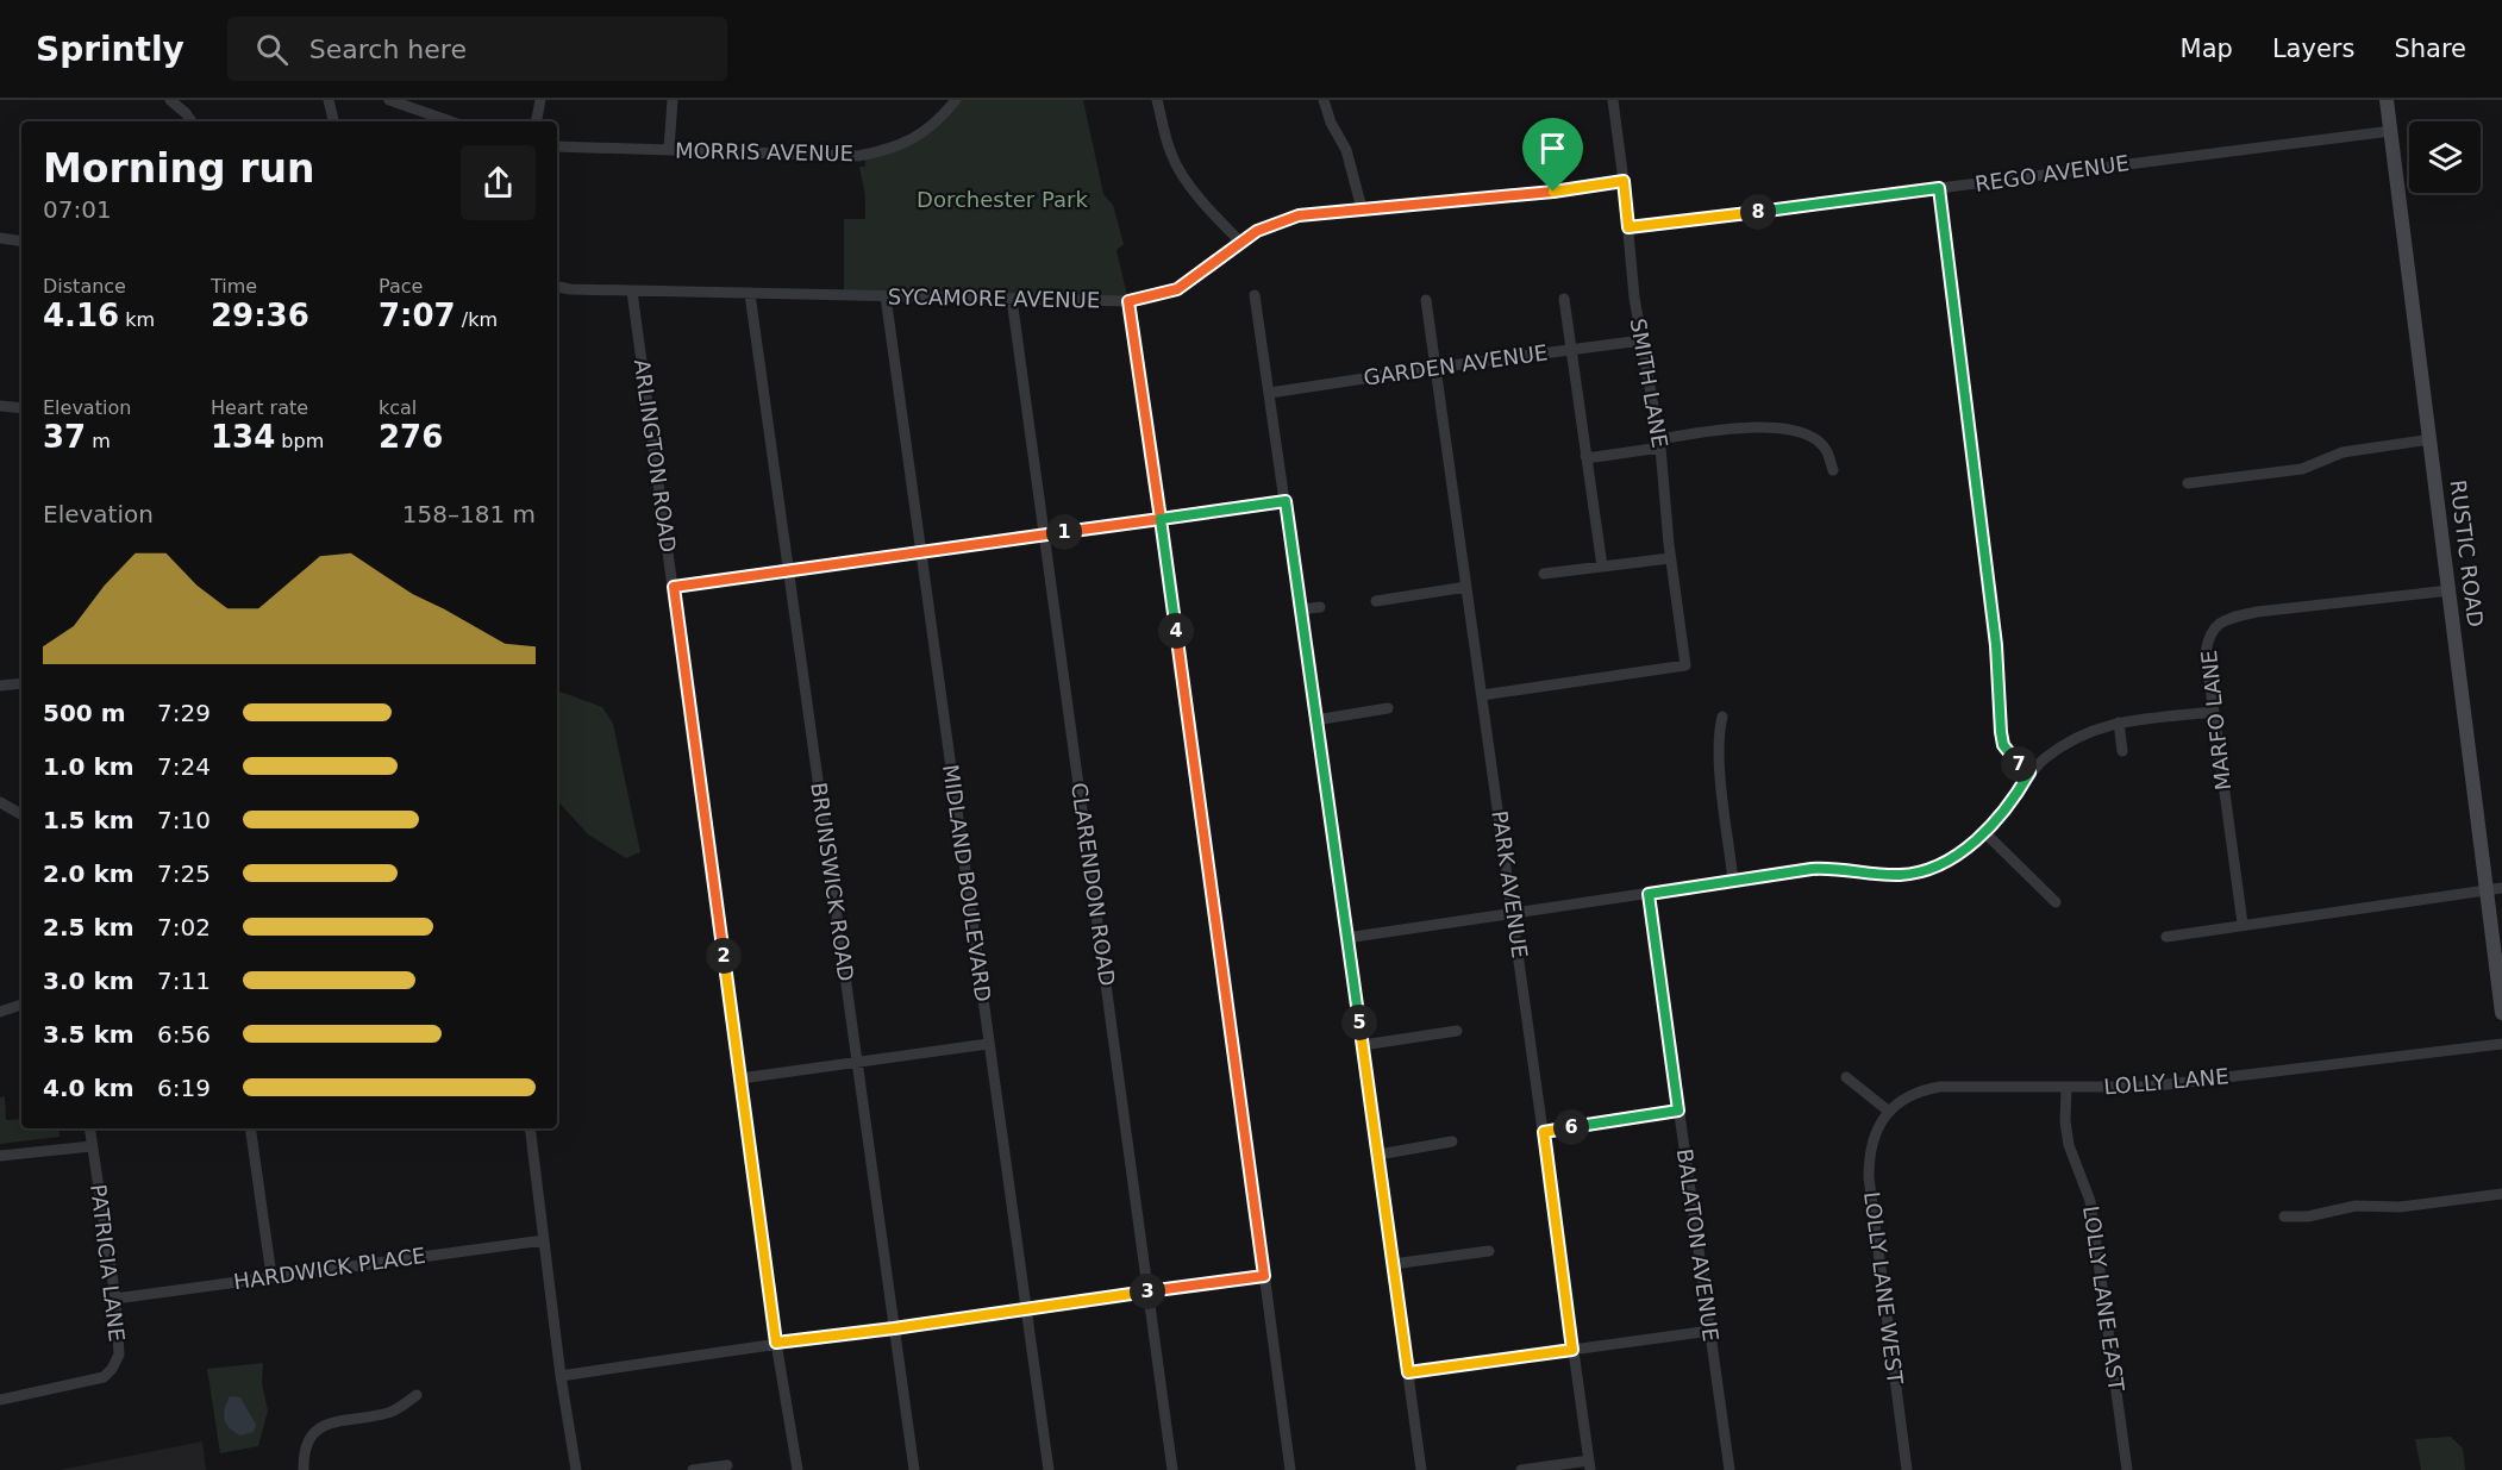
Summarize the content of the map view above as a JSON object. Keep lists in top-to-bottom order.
{
  "streets": {
    "street": [
      "MORRIS AVENUE",
      "REGO AVENUE",
      "SYCAMORE AVENUE",
      "GARDEN AVENUE",
      "SMITH LANE",
      "ARLINGTON ROAD",
      "RUSTIC ROAD",
      "MARFO LANE",
      "BRUNSWICK ROAD",
      "MIDLAND BOULEVARD",
      "CLARENDON ROAD",
      "PARK AVENUE",
      "LOLLY LANE",
      "BALATON AVENUE",
      "PATRICIA LANE",
      "HARDWICK PLACE",
      "LOLLY LANE WEST",
      "LOLLY LANE EAST"
    ]
  },
  "crossings": [
    ["REGO AVENUE", "SMITH LANE"],
    ["REGO AVENUE", "RUSTIC ROAD"],
    ["SYCAMORE AVENUE", "SMITH LANE"],
    ["SYCAMORE AVENUE", "ARLINGTON ROAD"],
    ["SYCAMORE AVENUE", "BRUNSWICK ROAD"],
    ["SYCAMORE AVENUE", "MIDLAND BOULEVARD"],
    ["SYCAMORE AVENUE", "CLARENDON ROAD"],
    ["GARDEN AVENUE", "SMITH LANE"],
    ["GARDEN AVENUE", "PARK AVENUE"],
    ["SMITH LANE", "PARK AVENUE"],
    ["RUSTIC ROAD", "MARFO LANE"],
    ["LOLLY LANE", "LOLLY LANE WEST"],
    ["LOLLY LANE", "LOLLY LANE EAST"],
    ["PATRICIA LANE", "HARDWICK PLACE"]
  ],
  "parks": ["Dorchester Park"],
  "page": {
    "header": "Sprintly",
    "search": "Search here",
    "nav": ["Map", "Layers", "Share"],
    "heading": ["Morning run", "07:01"],
    "pins": [
      "8",
      "1",
      "4",
      "7",
      "2",
      "5",
      "6",
      "3"
    ],
    "stats": [
      ["Distance", "4.16 km"],
      ["Time", "29:36"],
      ["Pace", "7:07 /km"],
      ["Elevation", "37 m"],
      ["Heart rate", "134 bpm"],
      ["kcal", "276"]
    ],
    "chart": ["Elevation", "158–181 m"],
    "list": [
      {
        "name": "500 m",
        "note": "7:29"
      },
      {
        "name": "1.0 km",
        "note": "7:24"
      },
      {
        "name": "1.5 km",
        "note": "7:10"
      },
      {
        "name": "2.0 km",
        "note": "7:25"
      },
      {
        "name": "2.5 km",
        "note": "7:02"
      },
      {
        "name": "3.0 km",
        "note": "7:11"
      },
      {
        "name": "3.5 km",
        "note": "6:56"
      },
      {
        "name": "4.0 km",
        "note": "6:19"
      }
    ]
  }
}
